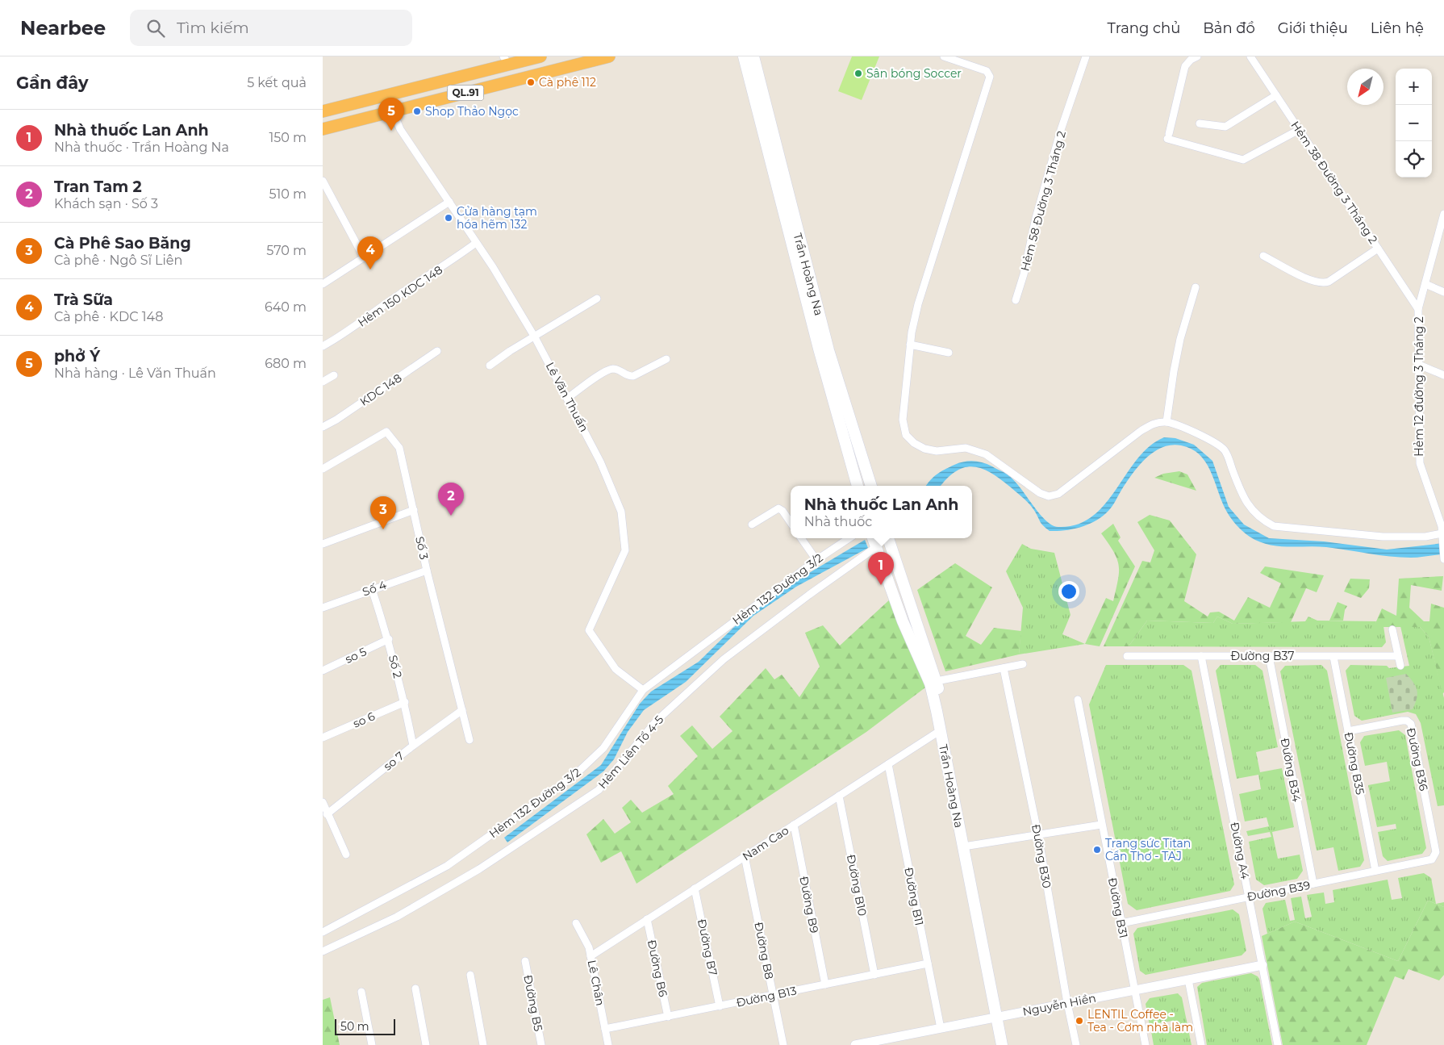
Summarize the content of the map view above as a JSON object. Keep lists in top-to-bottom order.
{
  "streets": {
    "highway": ["QL.91"],
    "main road": ["Trần Hoàng Na"],
    "street": [
      "Hẻm 38 Đường 3 Tháng 2",
      "Hẻm 58 Đường 3 Tháng 2",
      "Hẻm 150 KDC 148",
      "Hẻm 12 đường 3 Tháng 2",
      "KDC 148",
      "Lê Văn Thuấn",
      "Số 3",
      "Số 4",
      "Hẻm 132 Đường 3/2",
      "so 5",
      "Đường B37",
      "Số 2",
      "so 6",
      "Hẻm Liên Tổ 4-5",
      "Đường B36",
      "so 7",
      "Đường B35",
      "Đường B34",
      "Nam Cao",
      "Đường A4",
      "Đường B30",
      "Đường B10",
      "Đường B39",
      "Đường B11",
      "Đường B9",
      "Đường B31",
      "Đường B7",
      "Đường B8",
      "Đường B6",
      "Lê Chân",
      "Đường B13",
      "Đường B5",
      "Nguyễn Hiền"
    ]
  },
  "crossings": [
    ["QL.91", "Lê Văn Thuấn"],
    ["Hẻm 38 Đường 3 Tháng 2", "Hẻm 12 đường 3 Tháng 2"],
    ["Trần Hoàng Na", "Hẻm Liên Tổ 4-5"],
    ["Trần Hoàng Na", "Nam Cao"],
    ["Trần Hoàng Na", "Nguyễn Hiền"],
    ["Hẻm 150 KDC 148", "Lê Văn Thuấn"],
    ["Lê Văn Thuấn", "Hẻm 132 Đường 3/2"],
    ["Số 3", "Số 4"],
    ["Số 3", "so 7"],
    ["Số 4", "Số 2"],
    ["so 5", "Số 2"],
    ["Đường B37", "Đường B35"],
    ["Đường B37", "Đường B34"],
    ["Đường B37", "Đường A4"],
    ["Số 2", "so 6"],
    ["Số 2", "so 7"],
    ["Đường B36", "Đường B35"],
    ["Đường B36", "Đường B39"],
    ["Đường B35", "Đường B39"],
    ["Đường B34", "Đường B39"],
    ["Nam Cao", "Đường B10"],
    ["Nam Cao", "Đường B11"],
    ["Nam Cao", "Đường B9"],
    ["Nam Cao", "Đường B7"],
    ["Nam Cao", "Đường B8"],
    ["Nam Cao", "Đường B6"],
    ["Nam Cao", "Lê Chân"],
    ["Đường A4", "Đường B39"],
    ["Đường A4", "Nguyễn Hiền"],
    ["Đường B30", "Nguyễn Hiền"],
    ["Đường B10", "Đường B13"],
    ["Đường B39", "Đường B31"],
    ["Đường B11", "Đường B13"],
    ["Đường B11", "Nguyễn Hiền"],
    ["Đường B9", "Đường B13"],
    ["Đường B31", "Nguyễn Hiền"],
    ["Đường B7", "Đường B13"],
    ["Đường B8", "Đường B13"],
    ["Đường B6", "Đường B13"],
    ["Lê Chân", "Đường B13"]
  ],
  "places": [
    "Sân bóng Soccer",
    "Cà phê 112",
    "Shop Thảo Ngọc",
    "Cửa hàng tạm hóa hẽm 132",
    "Trang sức Titan Cần Thơ - TAJ",
    "LENTIL Coffee - Tea - Cơm nhà làm"
  ],
  "scale_bar": "50 m",
  "north": "bottom left",
  "page": {
    "header": "Nearbee",
    "search": "Tìm kiếm",
    "nav": [
      "Trang chủ",
      "Bản đồ",
      "Giới thiệu",
      "Liên hệ"
    ],
    "heading": ["Gần đây", "5 kết quả"],
    "map_buttons": ["+", "−"],
    "pins": [
      "5",
      "4",
      "2",
      "3",
      "1"
    ],
    "list": [
      {
        "mark": "1",
        "name": "Nhà thuốc Lan Anh",
        "note": "Nhà thuốc · Trần Hoàng Na",
        "value": "150 m"
      },
      {
        "mark": "2",
        "name": "Tran Tam 2",
        "note": "Khách sạn · Số 3",
        "value": "510 m"
      },
      {
        "mark": "3",
        "name": "Cà Phê Sao Băng",
        "note": "Cà phê · Ngô Sĩ Liên",
        "value": "570 m"
      },
      {
        "mark": "4",
        "name": "Trà Sữa",
        "note": "Cà phê · KDC 148",
        "value": "640 m"
      },
      {
        "mark": "5",
        "name": "phở Ý",
        "note": "Nhà hàng · Lê Văn Thuấn",
        "value": "680 m"
      }
    ],
    "popup": ["Nhà thuốc Lan Anh", "Nhà thuốc"],
    "scale": "50 m"
  }
}
